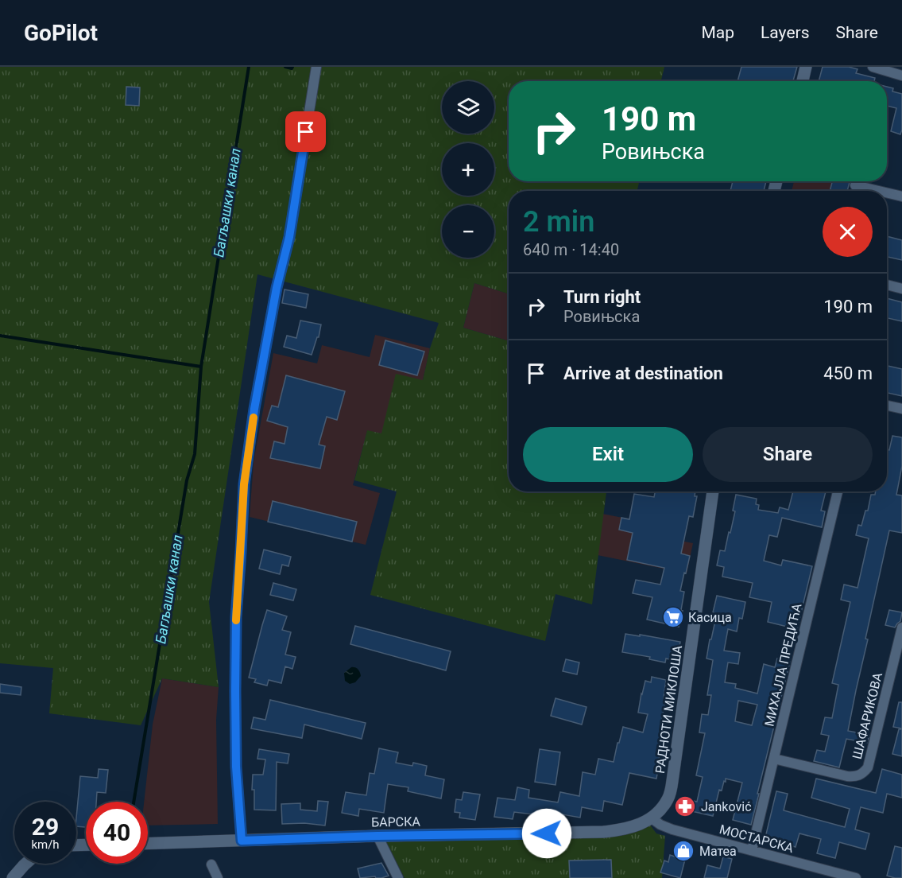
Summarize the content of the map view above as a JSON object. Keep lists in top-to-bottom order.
{
  "streets": {
    "street": [
      "МИХАЈЛА ПРЕДИЋА",
      "РАДНОТИ МИКЛОША",
      "ШАФАРИКОВА",
      "БАРСКА",
      "МОСТАРСКА"
    ]
  },
  "crossings": [
    ["МИХАЈЛА ПРЕДИЋА", "ШАФАРИКОВА"],
    ["МИХАЈЛА ПРЕДИЋА", "МОСТАРСКА"],
    ["РАДНОТИ МИКЛОША", "БАРСКА"],
    ["РАДНОТИ МИКЛОША", "МОСТАРСКА"],
    ["БАРСКА", "МОСТАРСКА"]
  ],
  "water": ["Багљашки канал"],
  "places": {
    "supermarket": ["Касица"],
    "pharmacy": ["Janković"],
    "shop": ["Матеа"]
  },
  "page": {
    "header": "GoPilot",
    "nav": ["Map", "Layers", "Share"],
    "map_buttons": ["+", "−"],
    "turn": ["190 m", "Ровињска"],
    "heading": ["2 min", "640 m · 14:40"],
    "list": [
      {
        "name": "Turn right",
        "note": "Ровињска",
        "value": "190 m"
      },
      {
        "name": "Arrive at destination",
        "value": "450 m"
      }
    ],
    "buttons": ["Exit", "Share"],
    "speed": "29 km/h",
    "limit": "40"
  }
}
